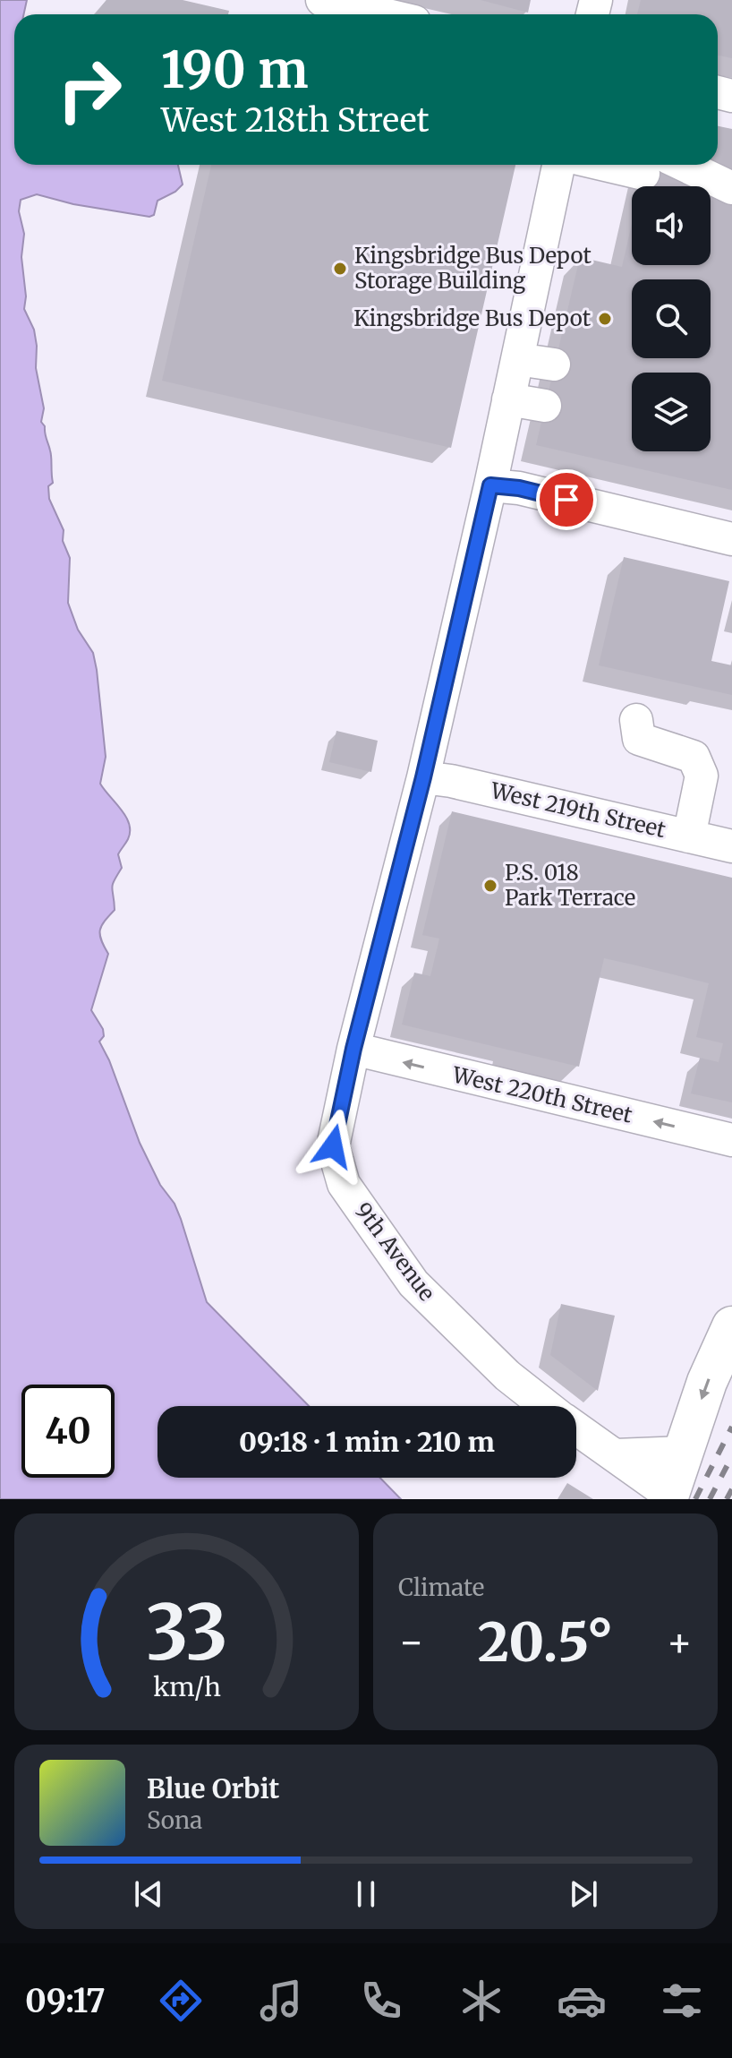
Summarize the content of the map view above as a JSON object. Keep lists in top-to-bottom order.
{
  "streets": {
    "street": ["West 219th Street", "West 220th Street", "9th Avenue"]
  },
  "crossings": [
    ["West 219th Street", "9th Avenue"],
    ["West 220th Street", "9th Avenue"]
  ],
  "one_way": ["West 220th Street"],
  "places": ["Kingsbridge Bus Depot Storage Building", "Kingsbridge Bus Depot", "P.S. 018 Park Terrace"],
  "page": {
    "turn": ["190 m", "West 218th Street"],
    "limit": "40",
    "trip": "09:18 · 1 min · 210 m",
    "tile": "Climate",
    "heat": ["−", "20.5°", "+"],
    "song": ["Blue Orbit", "Sona"],
    "tabs": "09:17",
    "gauge": ["33", "km/h"]
  }
}
